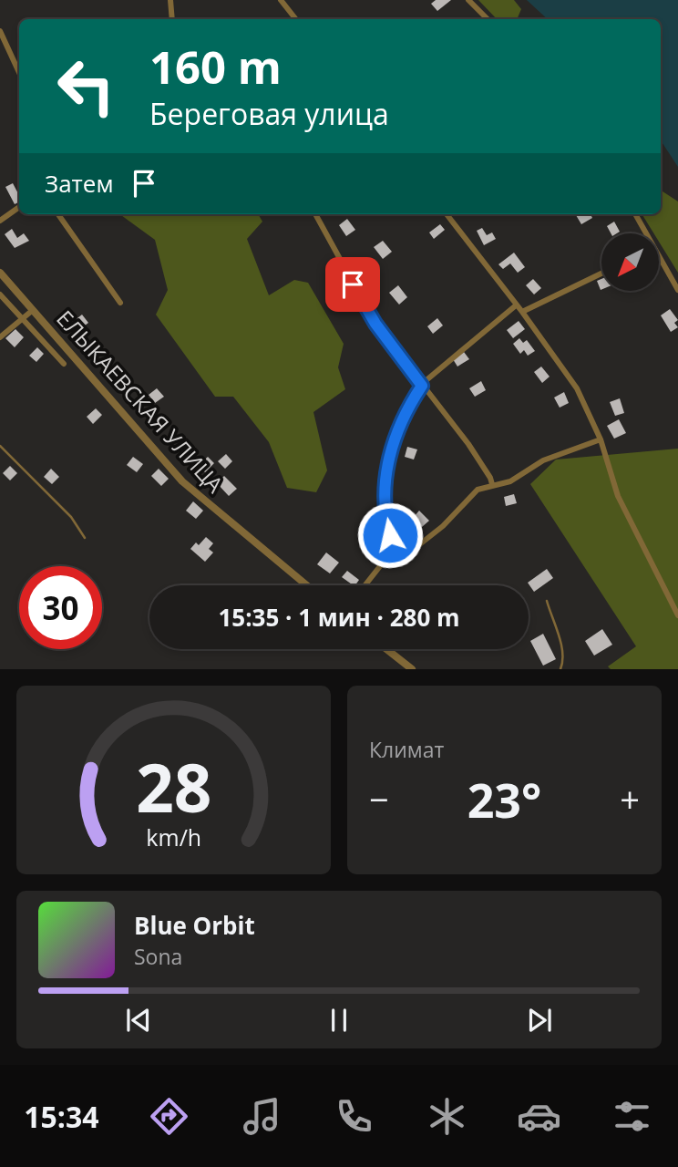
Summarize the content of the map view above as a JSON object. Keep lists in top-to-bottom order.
{
  "streets": {
    "street": ["ЕЛЫКАЕВСКАЯ УЛИЦА"]
  },
  "north": "bottom left",
  "page": {
    "turn": ["160 m", "Береговая улица"],
    "then": "Затем",
    "limit": "30",
    "trip": "15:35 · 1 мин · 280 m",
    "tile": "Климат",
    "heat": ["−", "23°", "+"],
    "song": ["Blue Orbit", "Sona"],
    "tabs": "15:34",
    "gauge": ["28", "km/h"]
  }
}
